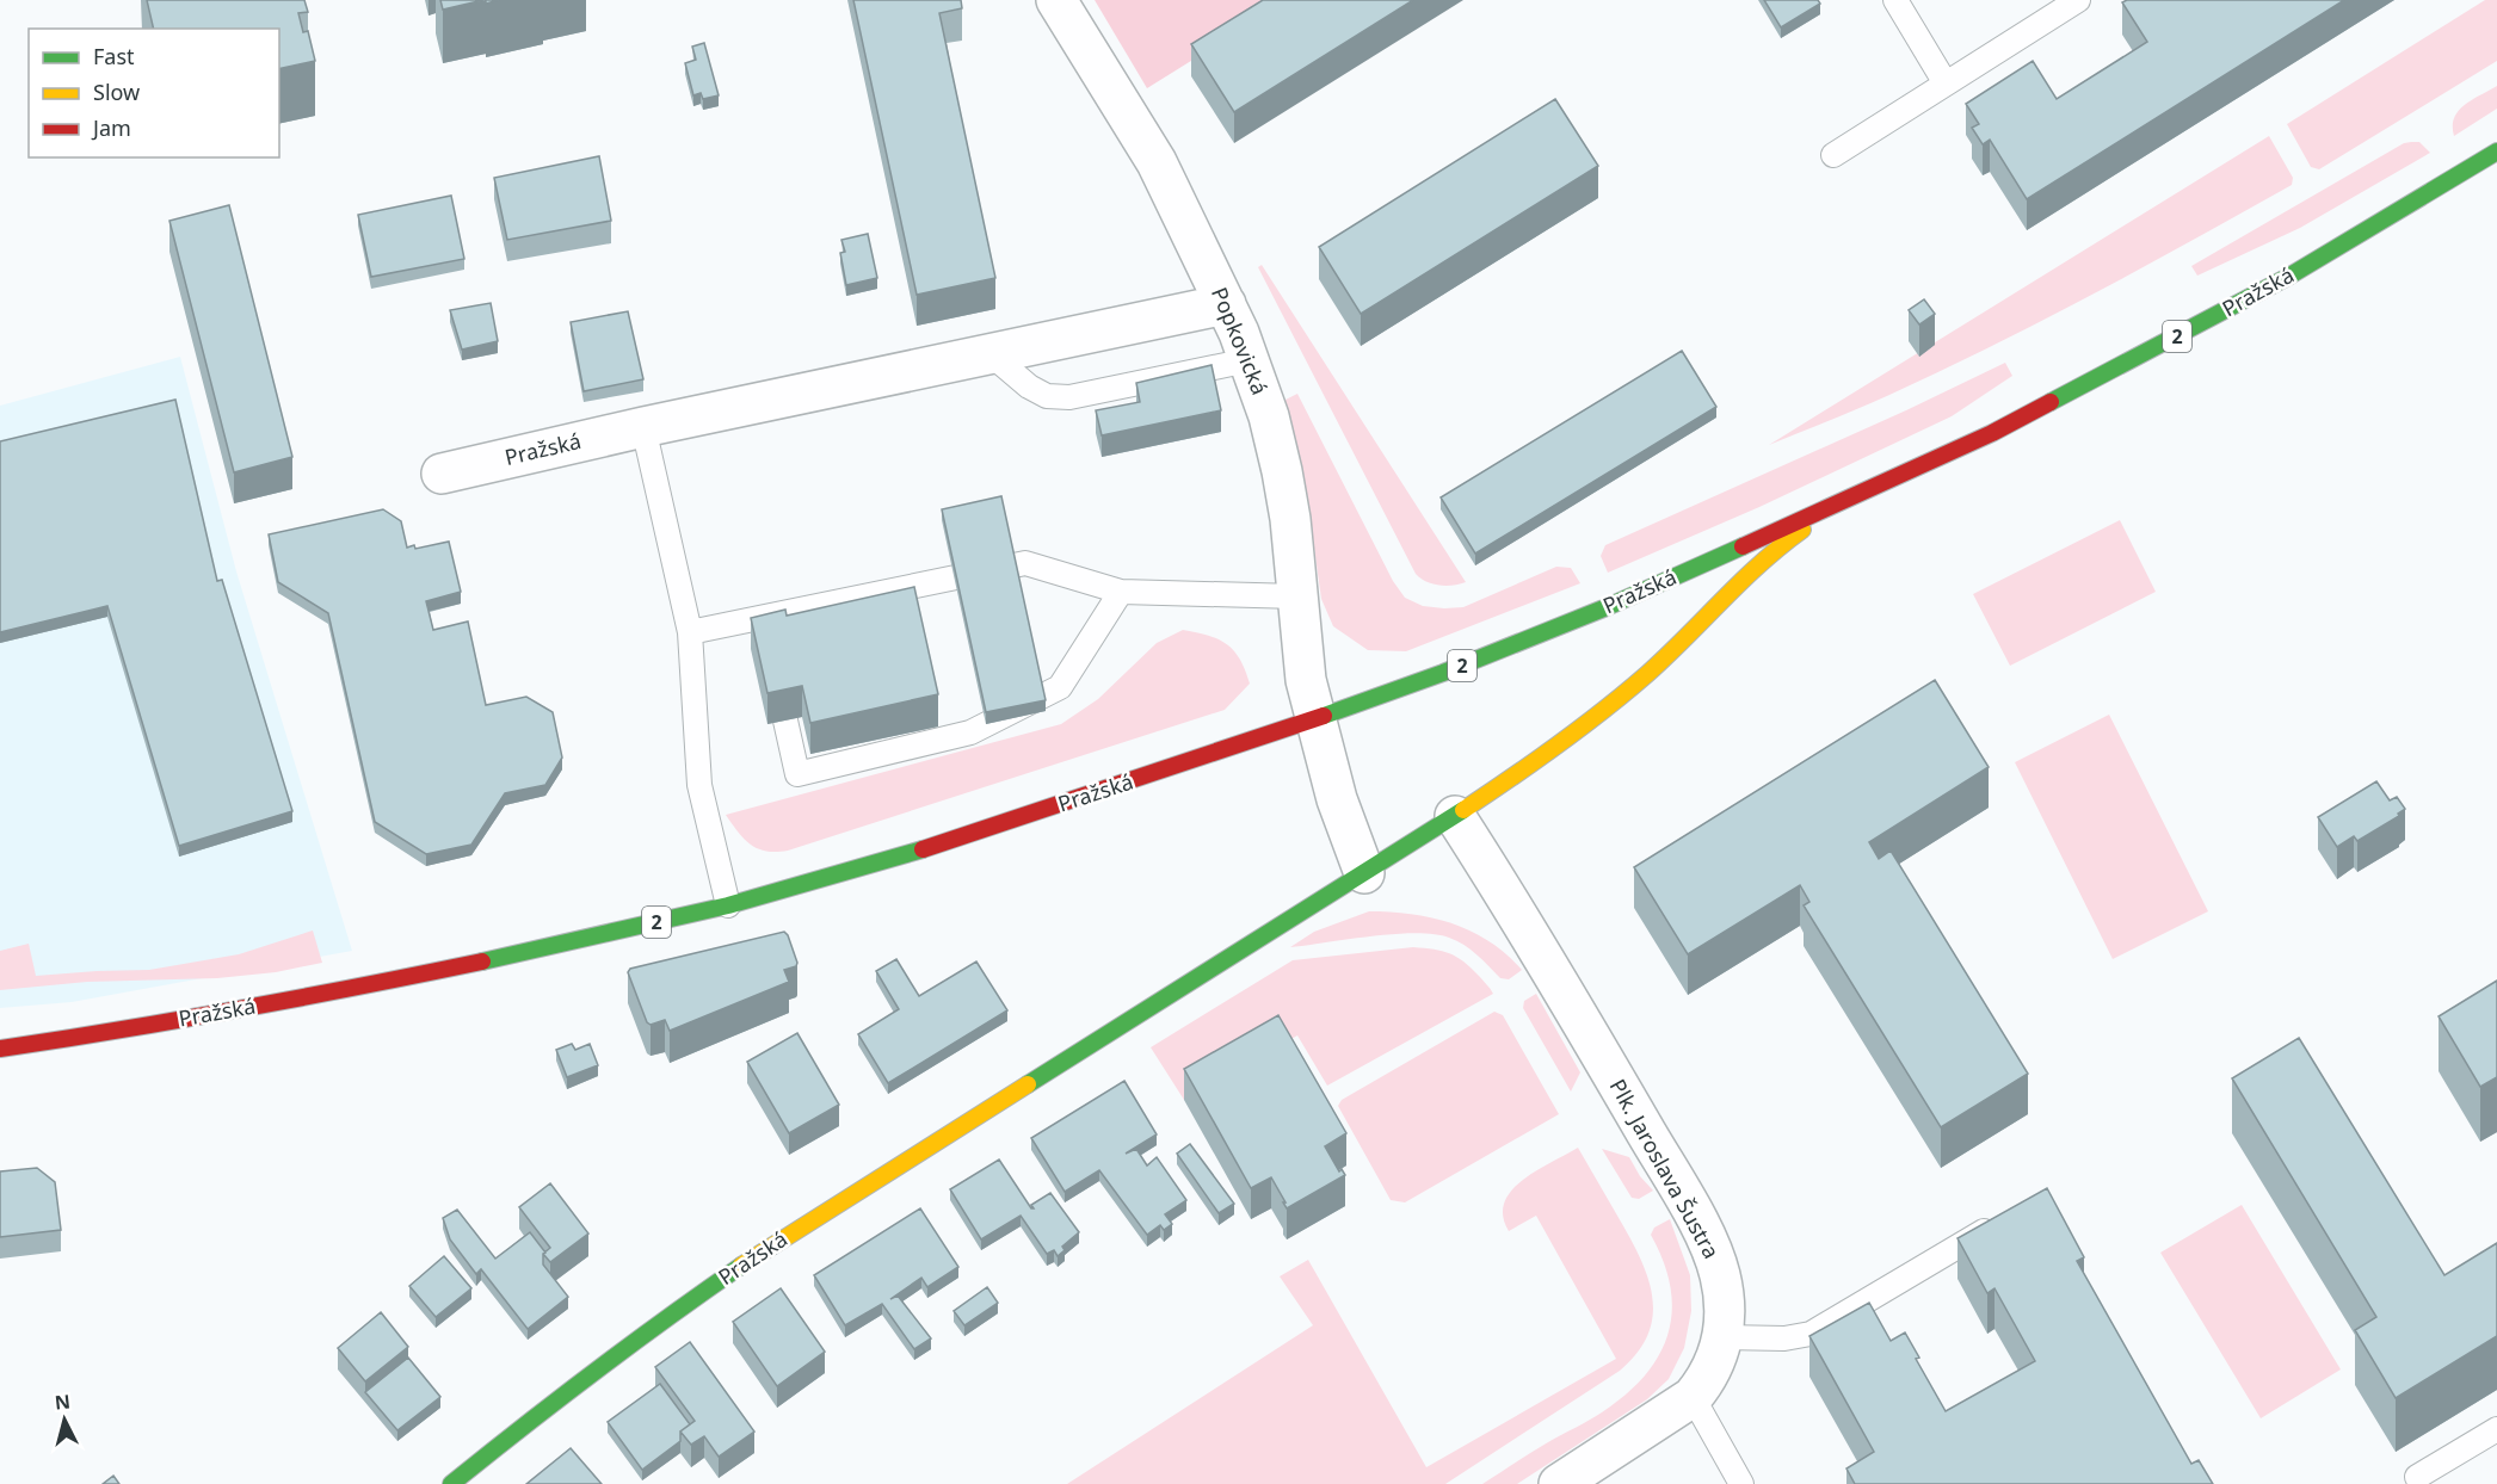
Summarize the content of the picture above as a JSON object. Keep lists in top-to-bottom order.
{
  "streets": {
    "main road": ["Pražská", "2"],
    "street": ["Popkovická", "Plk. Jaroslava Šustra"]
  },
  "crossings": [
    ["Pražská", "Popkovická"],
    ["Pražská", "Plk. Jaroslava Šustra"]
  ],
  "legend": ["Fast", "Slow", "Jam"],
  "north": "top"
}
